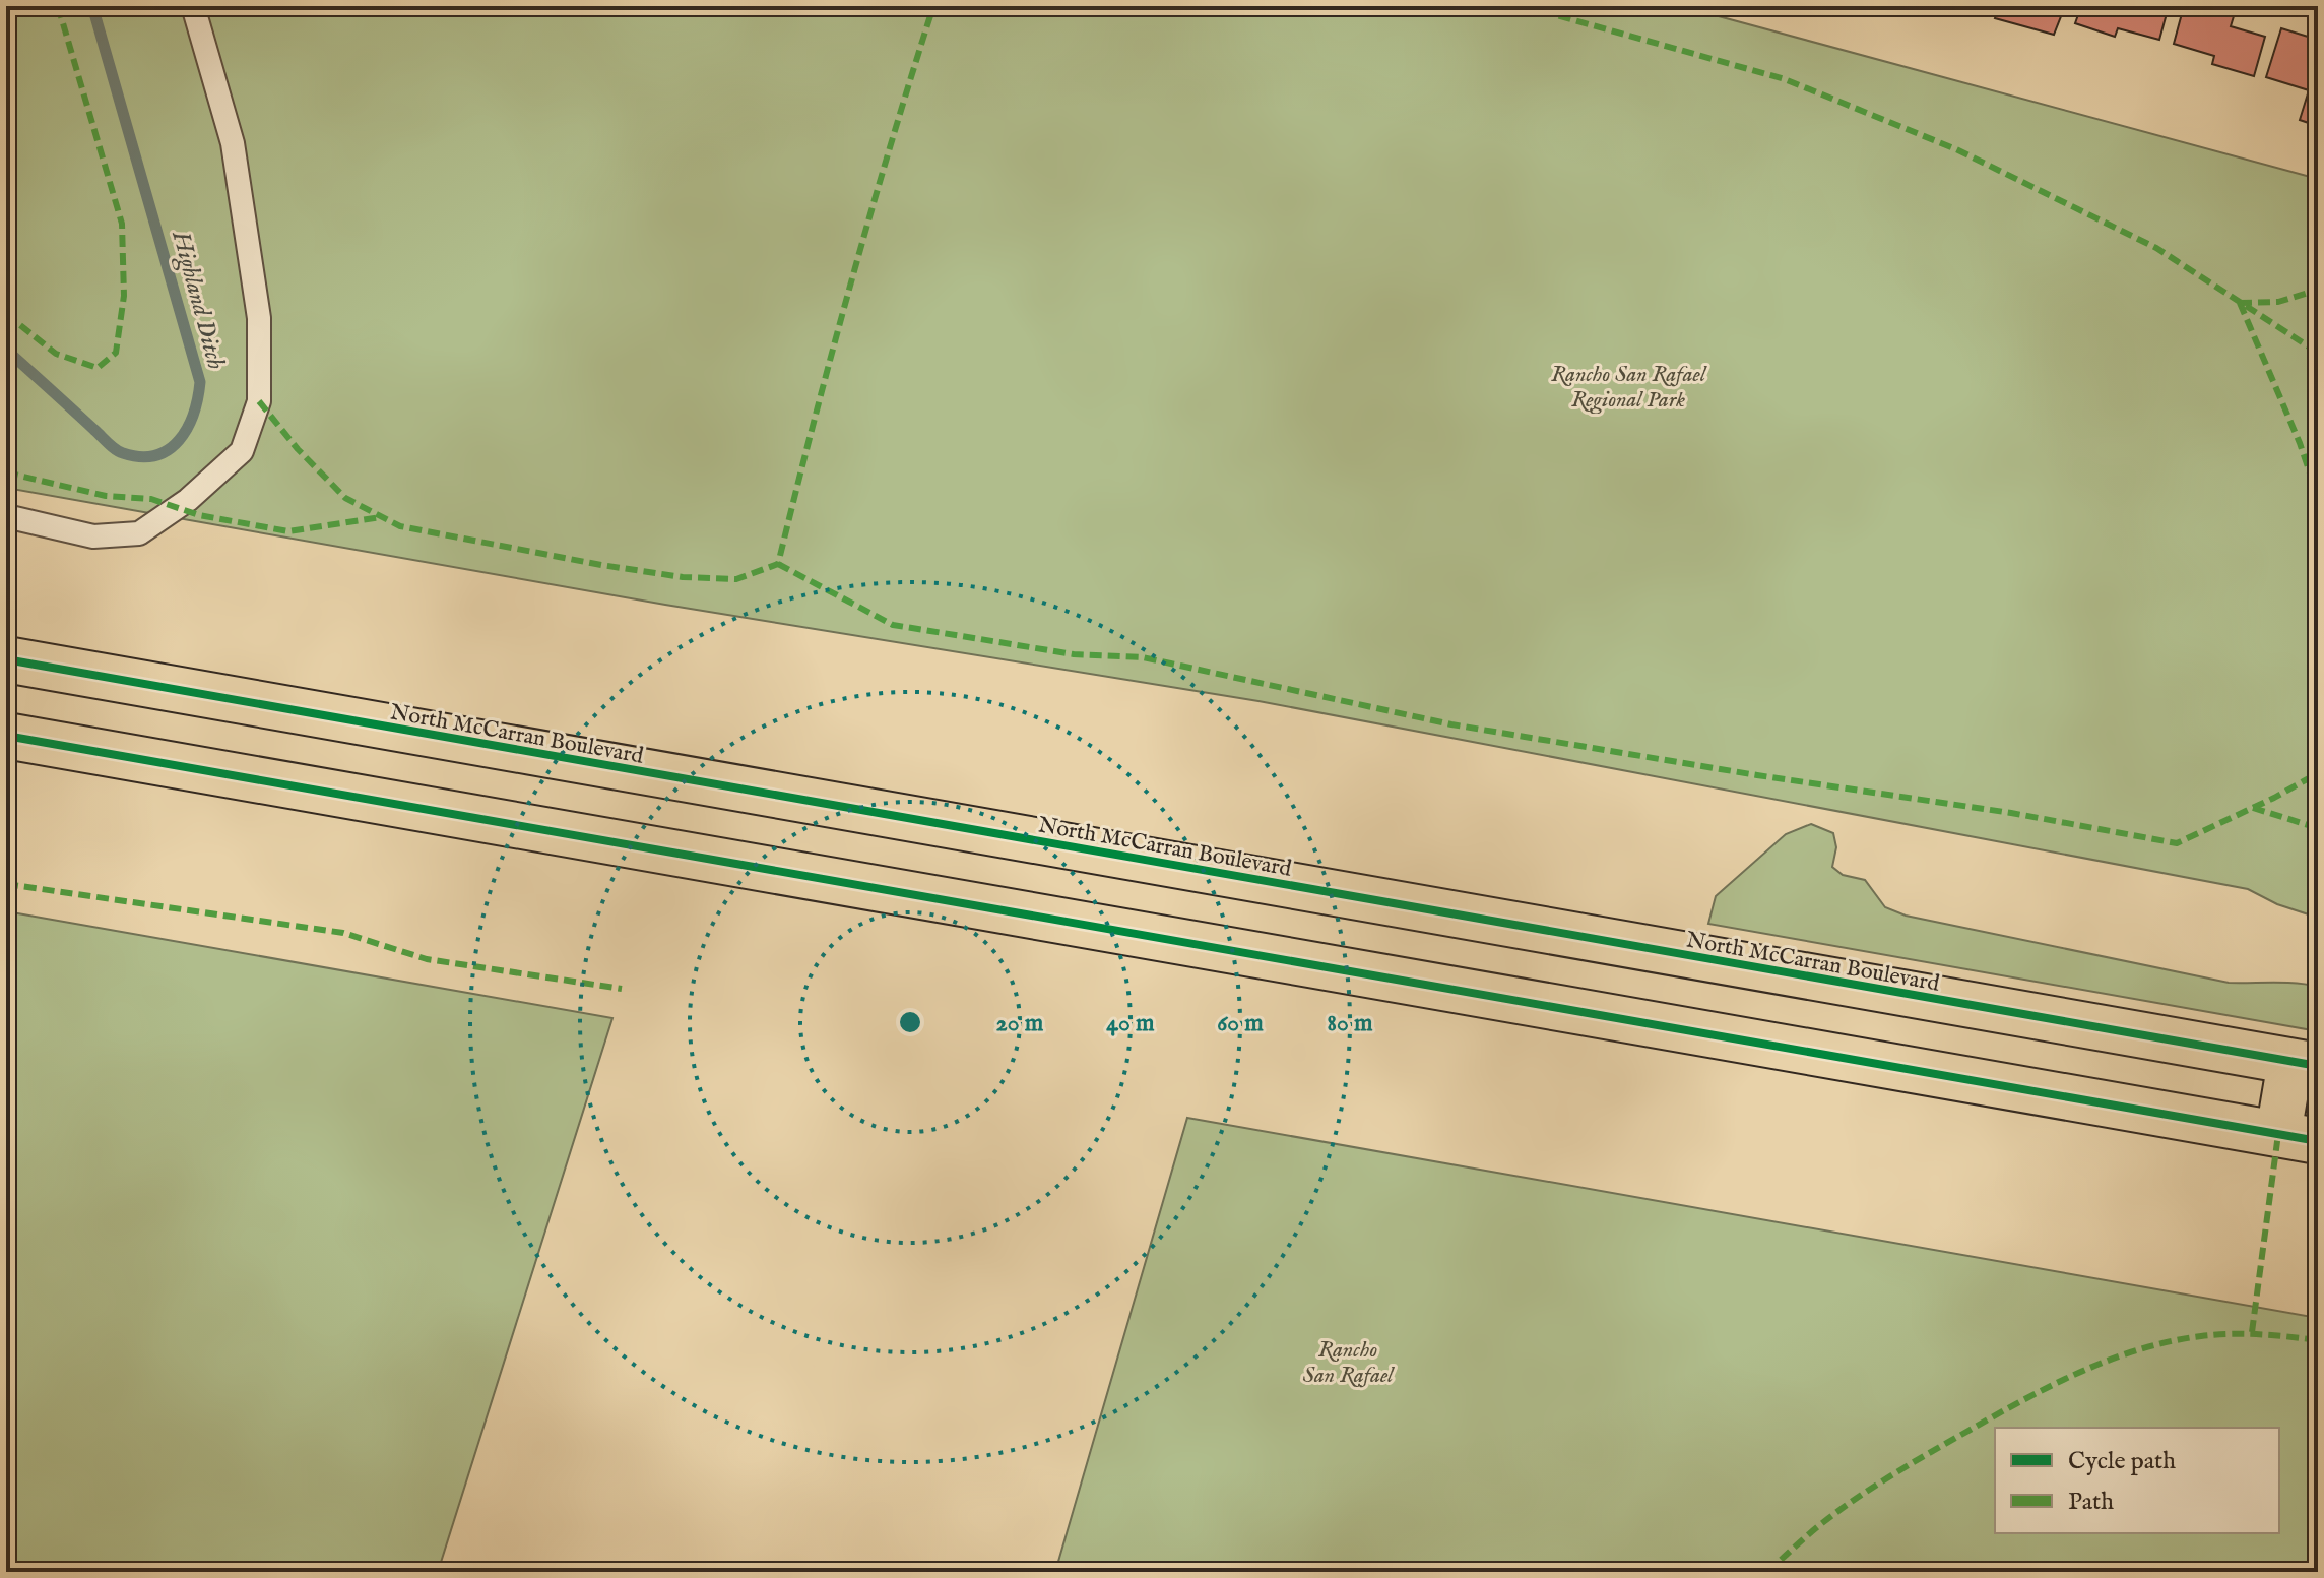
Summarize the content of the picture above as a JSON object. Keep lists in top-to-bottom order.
{
  "streets": {
    "main road": ["North McCarran Boulevard"]
  },
  "water": ["Highland Ditch"],
  "parks": ["Rancho San Rafael Regional Park", "Rancho San Rafael"],
  "legend": ["Cycle path", "Path"],
  "rings": [
    "20 m",
    "40 m",
    "60 m",
    "80 m"
  ]
}
